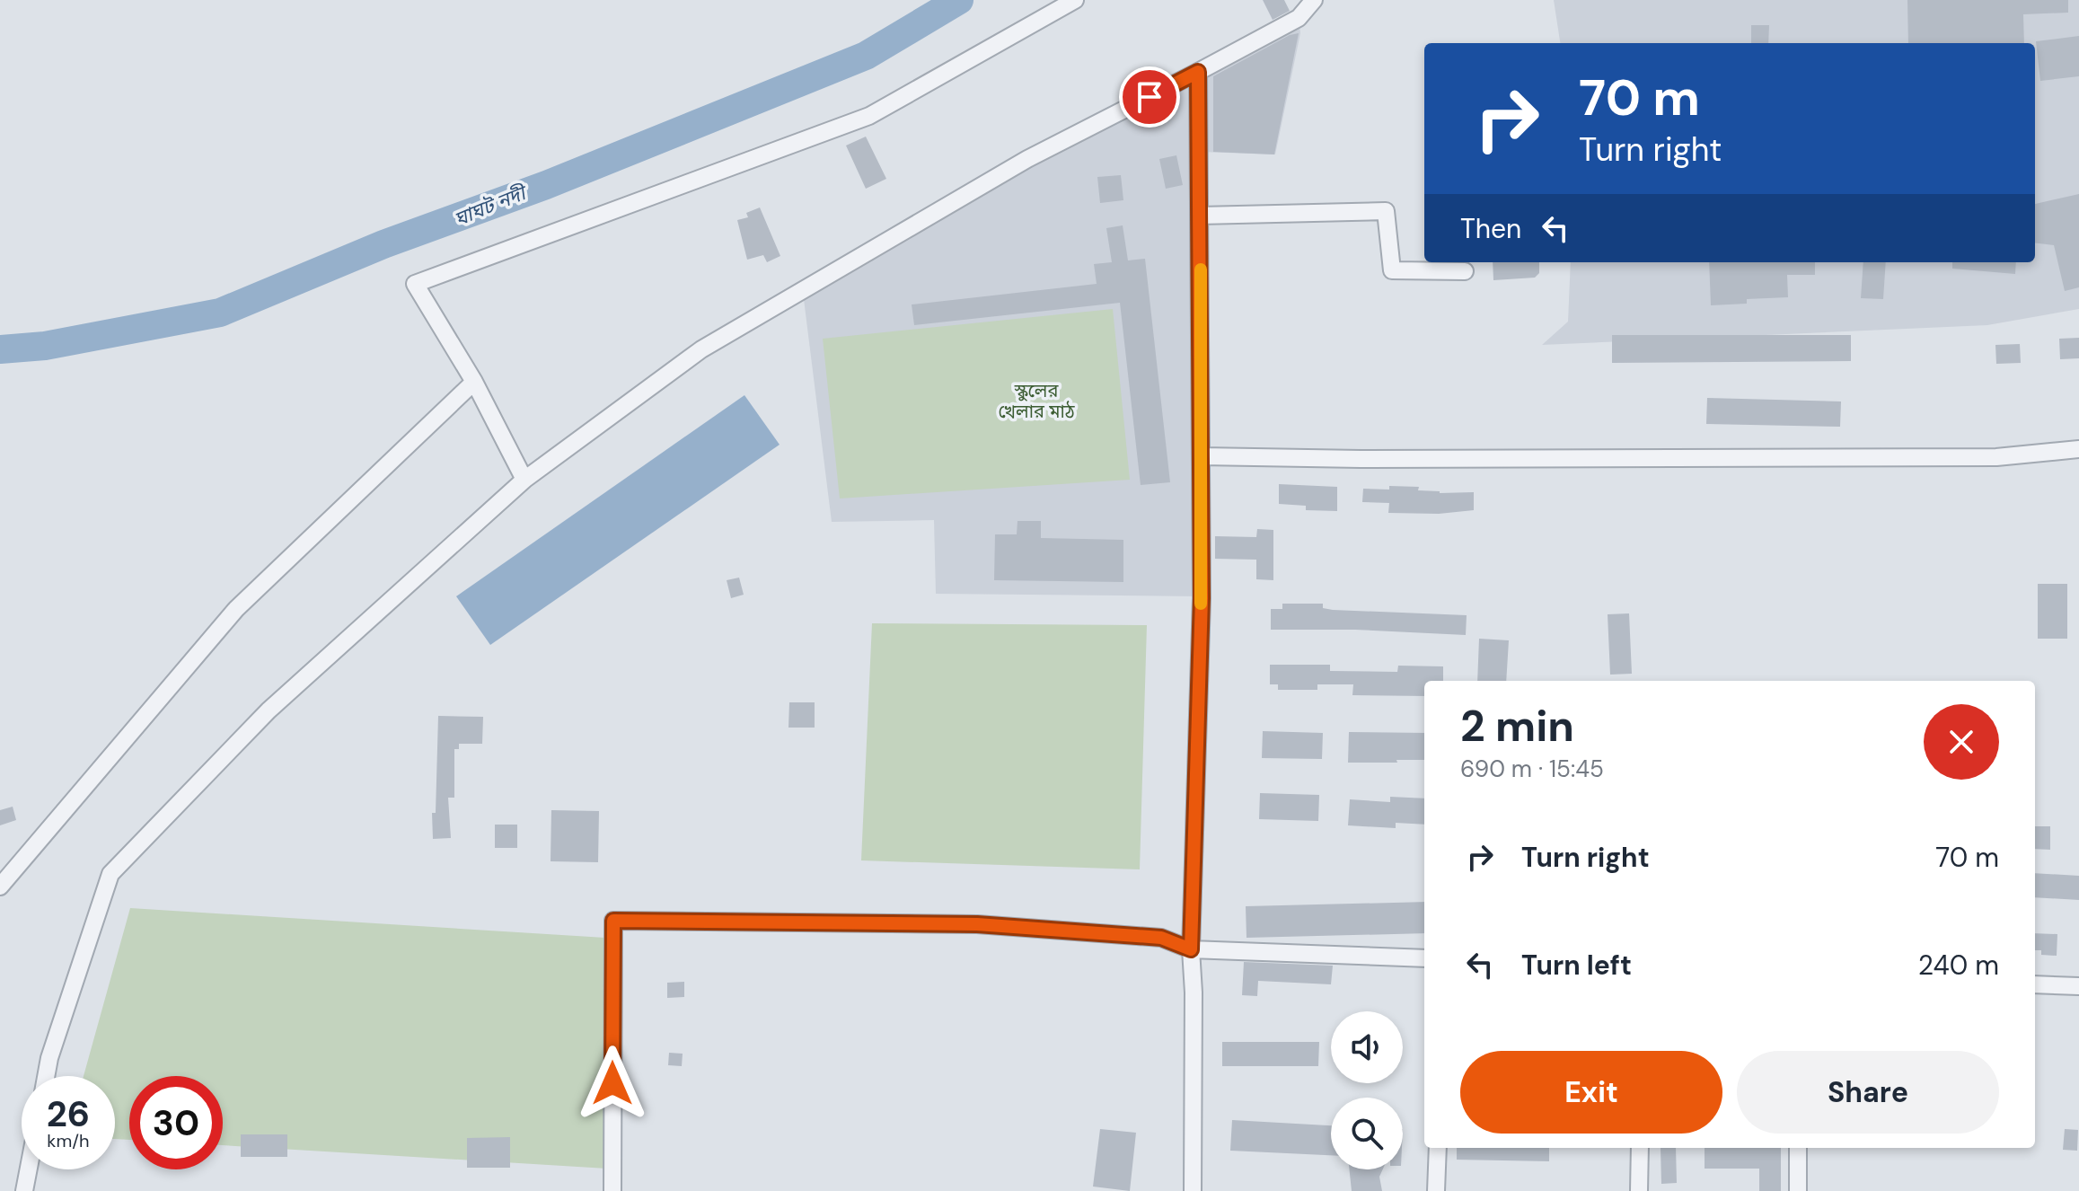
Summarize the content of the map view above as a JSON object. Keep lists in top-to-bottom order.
{
  "water": ["ঘাঘট নদী"],
  "parks": ["স্কুলের খেলার মাঠ"],
  "page": {
    "turn": ["70 m", "Turn right"],
    "then": "Then",
    "heading": ["2 min", "690 m · 15:45"],
    "list": [
      {
        "name": "Turn right",
        "value": "70 m"
      },
      {
        "name": "Turn left",
        "value": "240 m"
      }
    ],
    "buttons": ["Exit", "Share"],
    "speed": "26 km/h",
    "limit": "30"
  }
}
